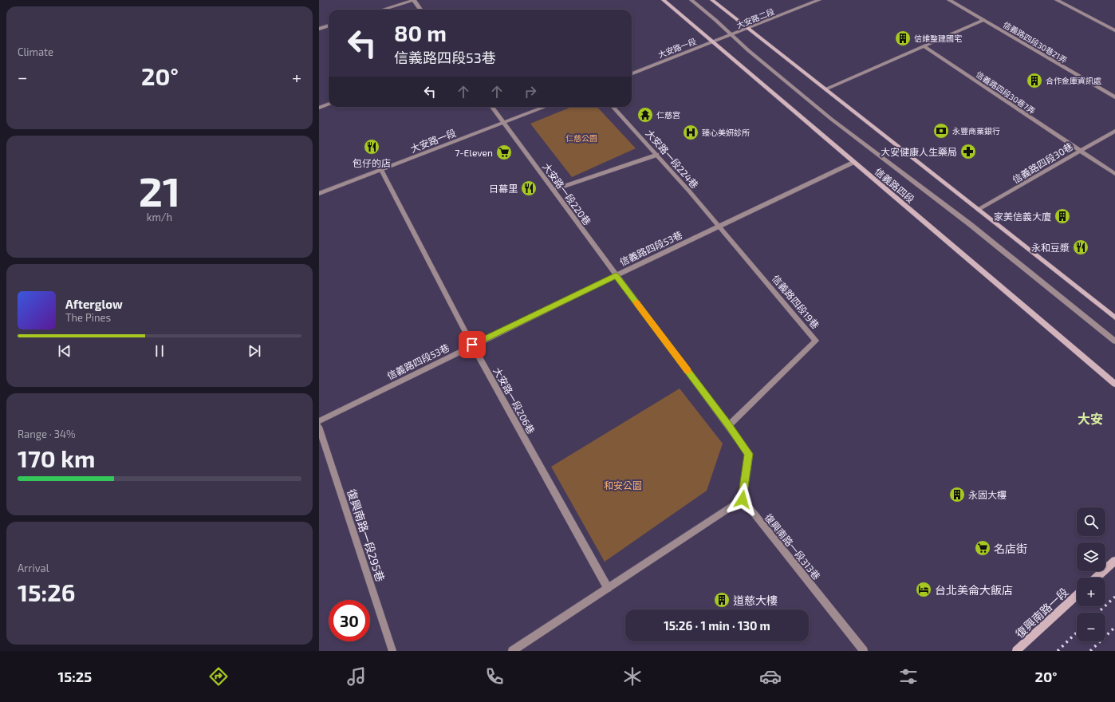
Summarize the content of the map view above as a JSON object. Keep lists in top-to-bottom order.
{
  "streets": {
    "main road": ["信義路四段", "復興南路一段"],
    "street": [
      "大安路二段",
      "信義路四段30巷21弄",
      "大安路一段",
      "信義路四段30巷7弄",
      "大安路一段224巷",
      "信義路四段30巷",
      "大安路一段220巷",
      "信義路四段53巷",
      "信義路四段19巷",
      "大安路一段206巷",
      "復興南路一段295巷",
      "復興南路一段313巷"
    ]
  },
  "crossings": [
    ["大安路二段", "大安路一段"],
    ["大安路二段", "信義路四段"],
    ["大安路一段", "信義路四段"],
    ["大安路一段", "大安路一段220巷"],
    ["大安路一段", "大安路一段206巷"],
    ["信義路四段30巷7弄", "信義路四段30巷"],
    ["大安路一段224巷", "信義路四段53巷"],
    ["大安路一段224巷", "信義路四段19巷"],
    ["信義路四段", "信義路四段53巷"],
    ["大安路一段220巷", "信義路四段53巷"],
    ["信義路四段53巷", "信義路四段19巷"],
    ["信義路四段53巷", "大安路一段206巷"]
  ],
  "districts": ["大安"],
  "parks": ["仁慈公園", "和安公園"],
  "places": {
    "building": [
      "信維整建國宅",
      "合作金庫資訊處",
      "家美信義大廈",
      "永固大樓",
      "道慈大樓"
    ],
    "temple": ["仁慈宮"],
    "bank": ["永豐商業銀行"],
    "hospital": ["臻心美妍診所"],
    "restaurant": ["包仔的店", "日幕里", "永和豆漿"],
    "pharmacy": ["大安健康人生藥局"],
    "supermarket": ["7-Eleven", "名店街"],
    "hotel": ["台北美侖大飯店"]
  },
  "page": {
    "tile": [
      "Climate",
      ["21", "km/h"],
      ["Range · 34%", "170 km"],
      ["Arrival", "15:26"]
    ],
    "turn": ["80 m", "信義路四段53巷"],
    "heat": ["−", "20°", "+"],
    "song": ["Afterglow", "The Pines"],
    "map_buttons": ["+", "−"],
    "limit": "30",
    "trip": "15:26 · 1 min · 130 m",
    "tabs": ["15:25", "20°"]
  }
}
